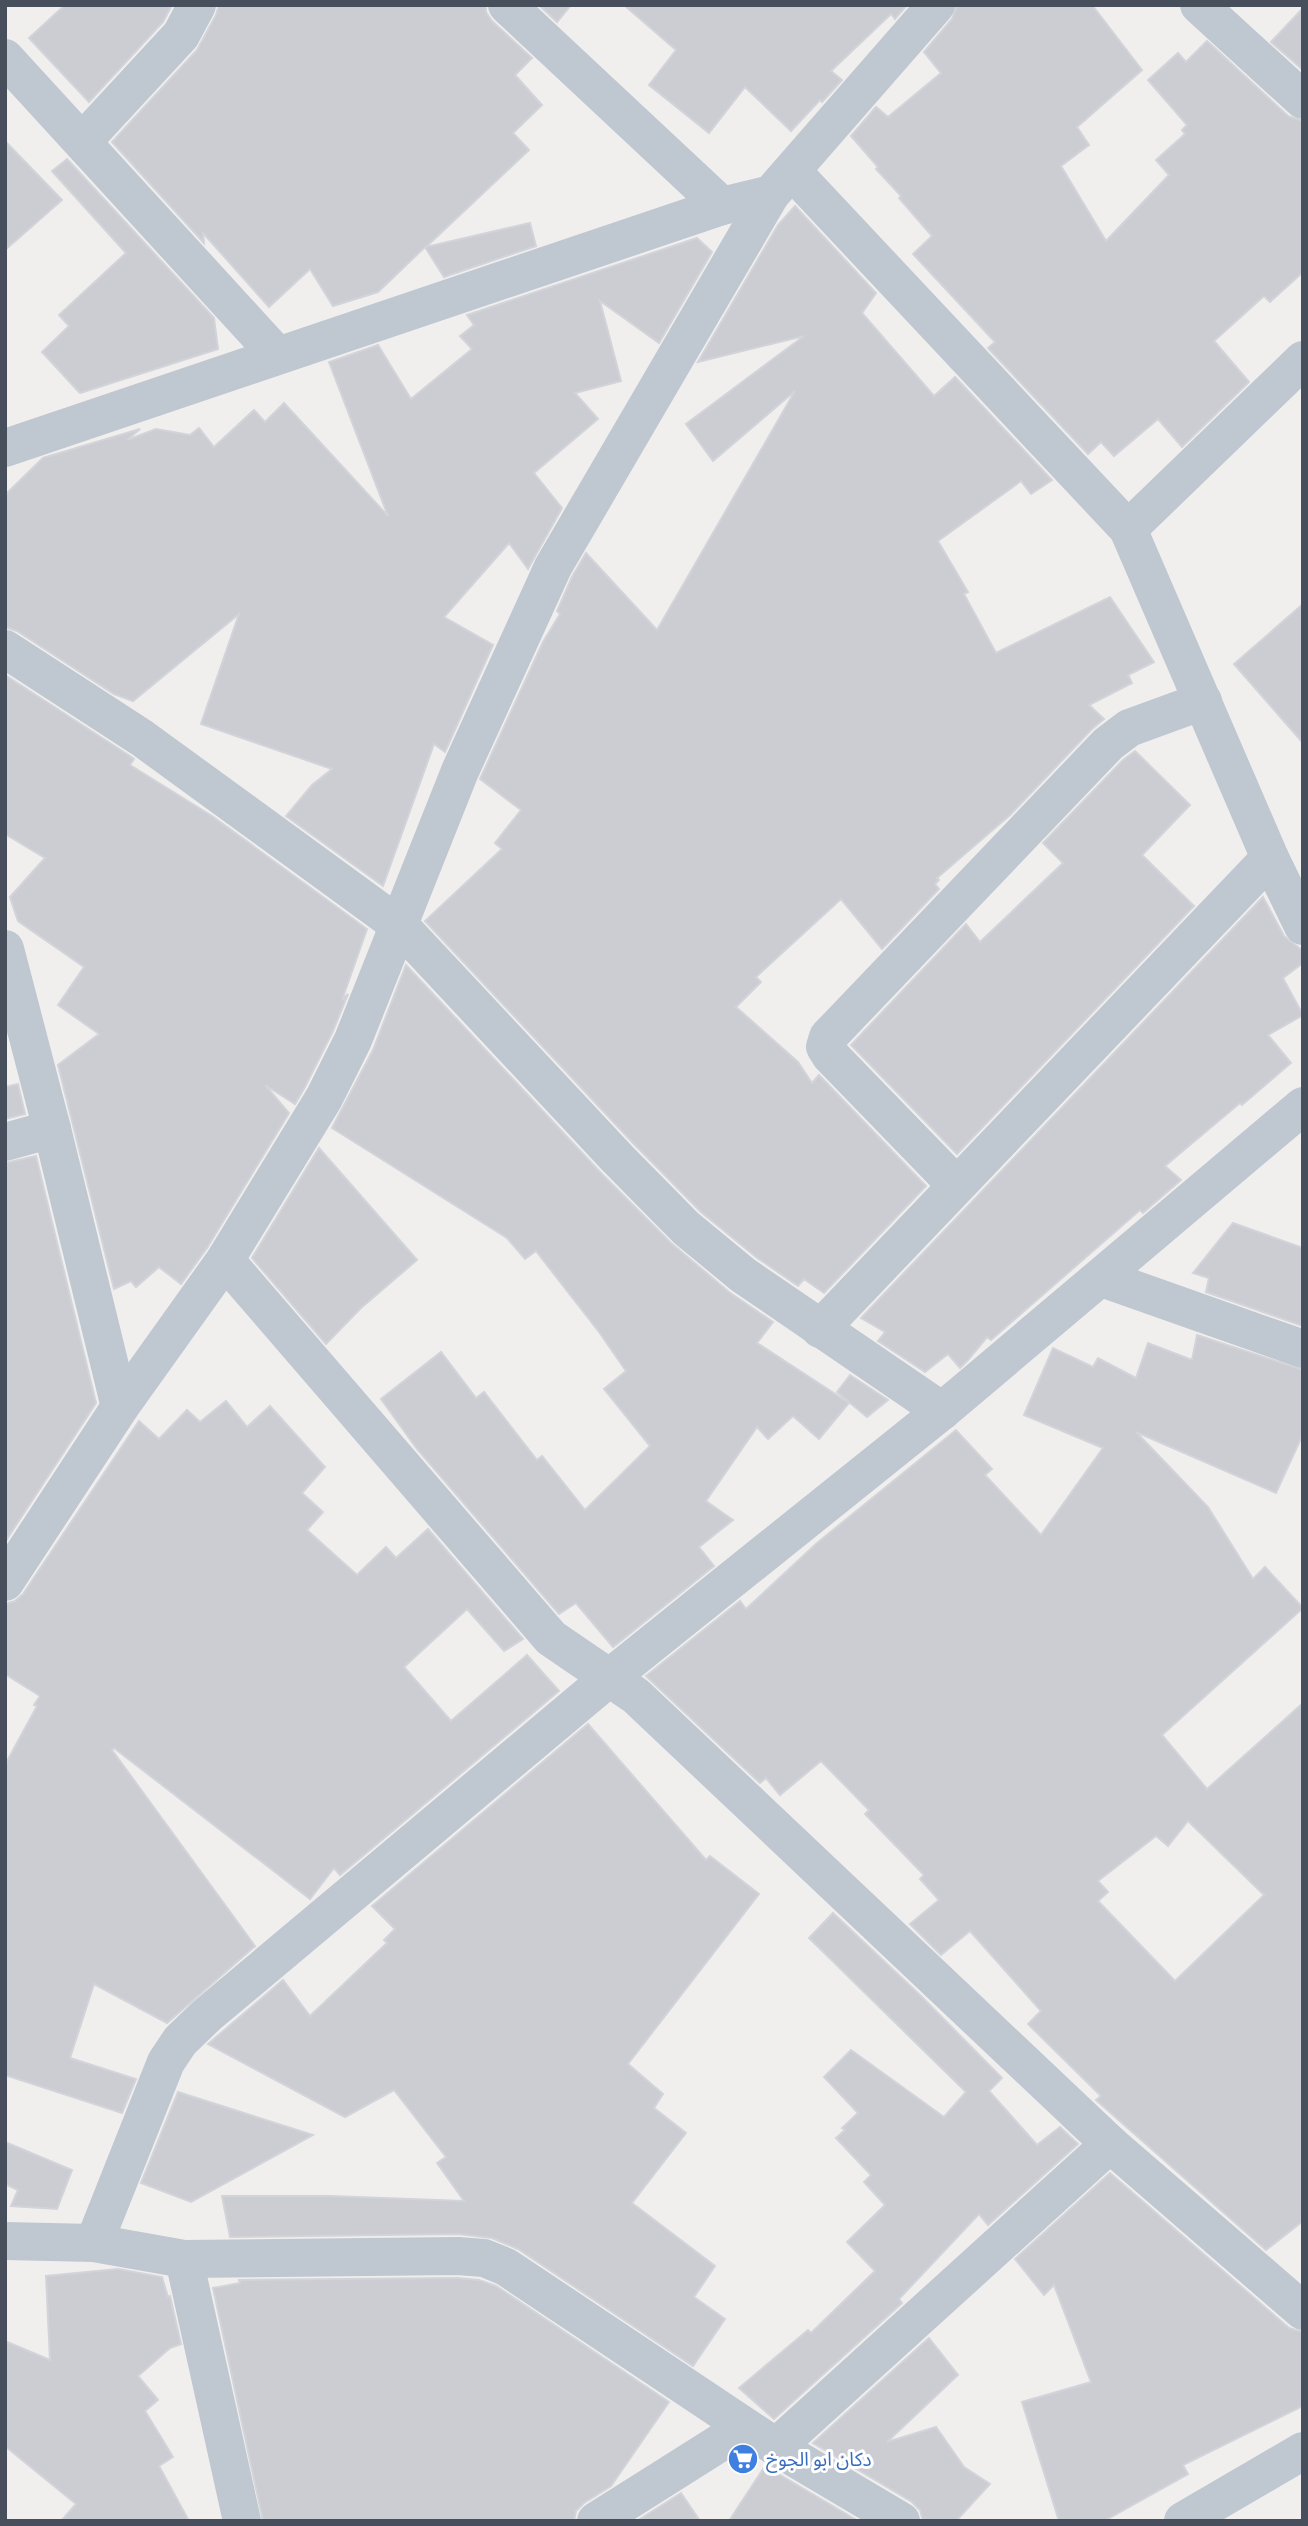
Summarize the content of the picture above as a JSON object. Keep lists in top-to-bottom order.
{
  "places": {
    "supermarket": ["دكان ابو الجوخ"]
  }
}
